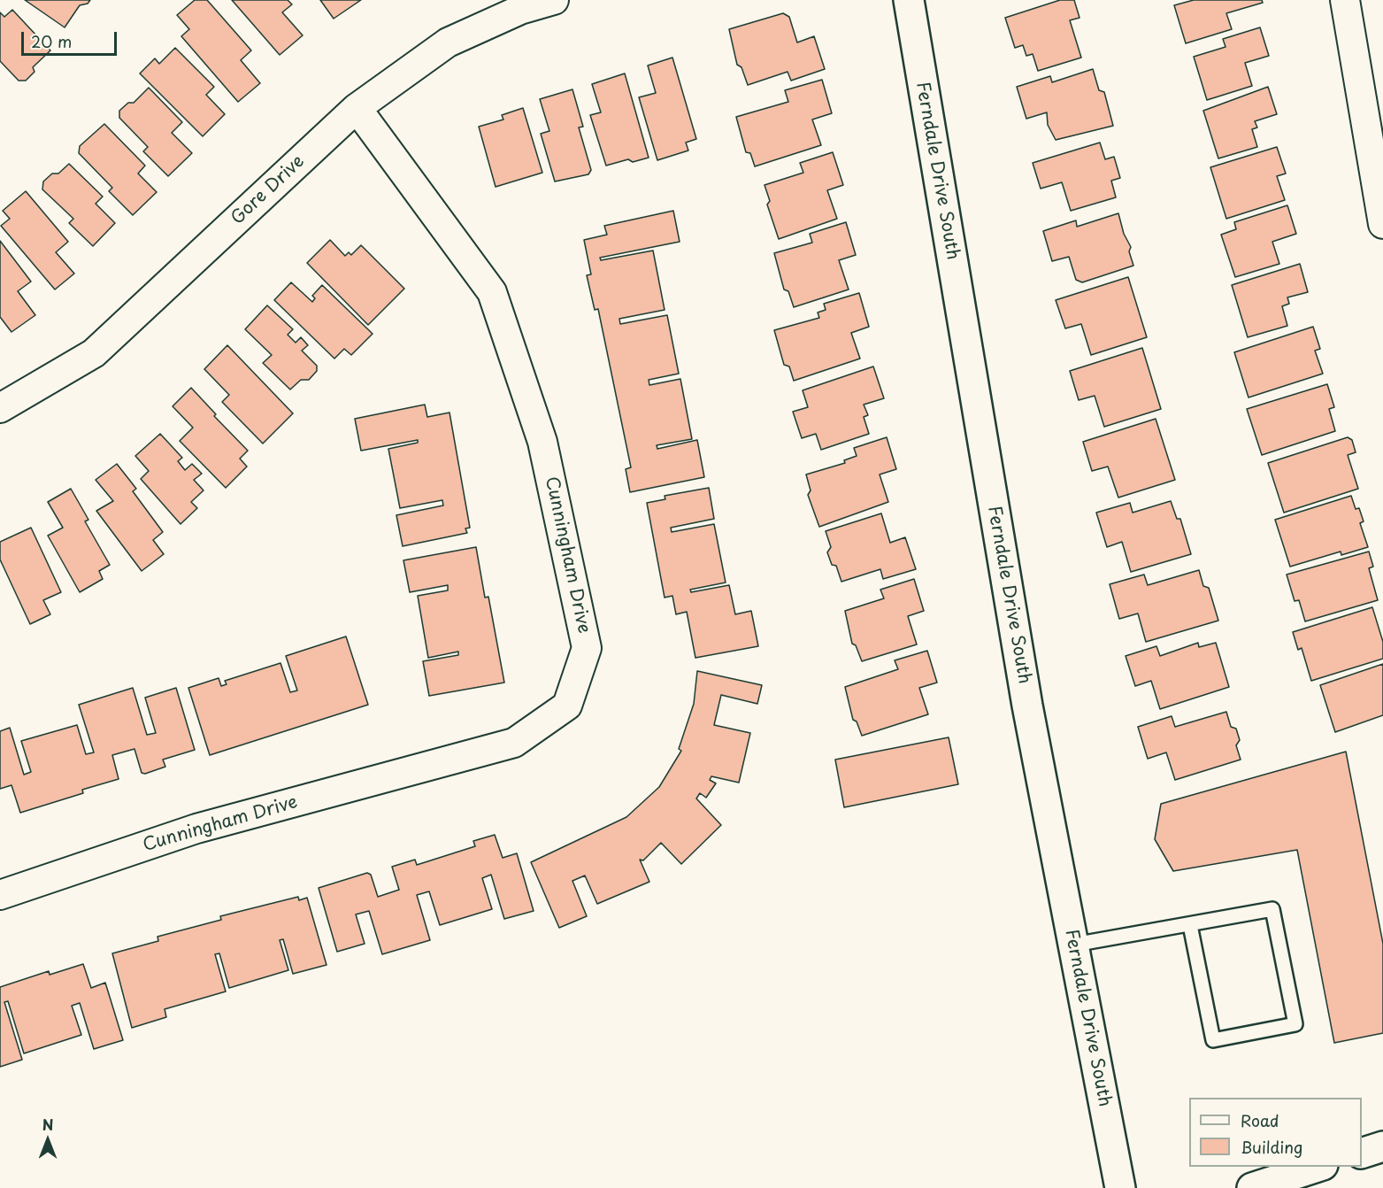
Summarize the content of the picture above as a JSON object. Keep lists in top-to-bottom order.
{
  "streets": {
    "main road": ["Ferndale Drive South"],
    "street": ["Gore Drive", "Cunningham Drive"]
  },
  "crossings": [
    ["Gore Drive", "Cunningham Drive"]
  ],
  "legend": ["Road", "Building"],
  "scale_bar": "20 m",
  "north": "top"
}
